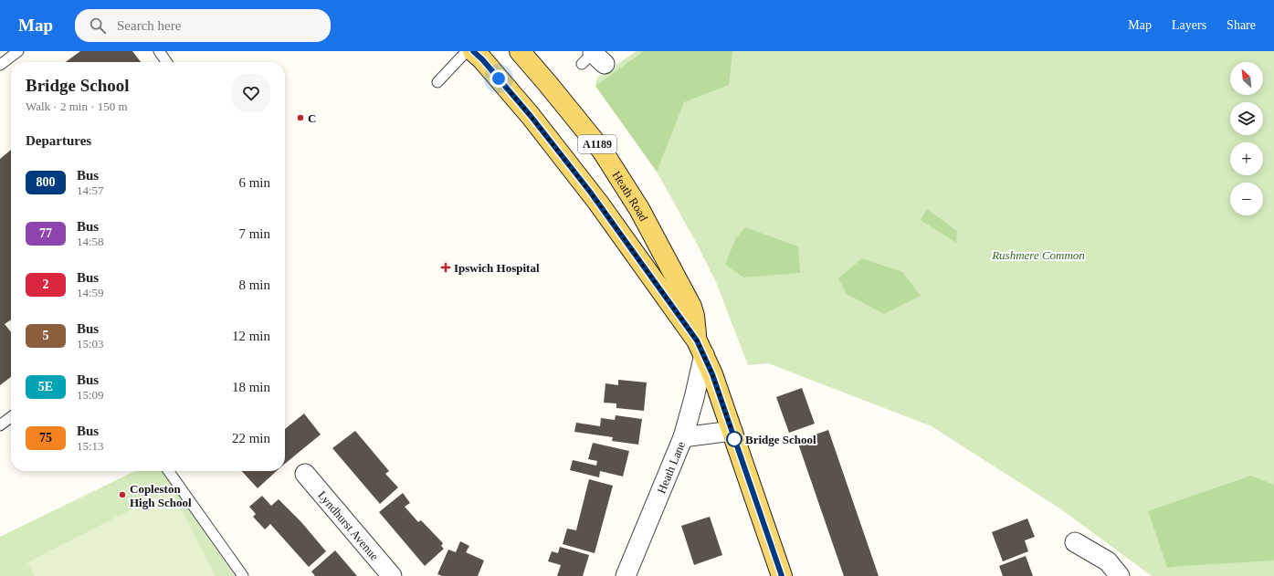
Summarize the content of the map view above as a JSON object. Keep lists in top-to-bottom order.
{
  "streets": {
    "main road": ["A1189", "Heath Road"],
    "street": ["Heath Lane", "Lyndhurst Avenue"]
  },
  "crossings": [
    ["Heath Road", "Heath Lane"]
  ],
  "parks": ["Rushmere Common"],
  "places": {
    "other": ["C", "Bridge School", "Copleston High School"],
    "health": ["Ipswich Hospital"]
  },
  "lines": ["bus line 800"],
  "north": "top left",
  "page": {
    "header": "Map",
    "search": "Search here",
    "nav": ["Map", "Layers", "Share"],
    "map_buttons": ["+", "−"],
    "heading": [
      ["Bridge School", "Walk · 2 min · 150 m"],
      "Departures"
    ],
    "list": [
      {
        "mark": "800",
        "name": "Bus",
        "note": "14:57",
        "value": "6 min"
      },
      {
        "mark": "77",
        "name": "Bus",
        "note": "14:58",
        "value": "7 min"
      },
      {
        "mark": "2",
        "name": "Bus",
        "note": "14:59",
        "value": "8 min"
      },
      {
        "mark": "5",
        "name": "Bus",
        "note": "15:03",
        "value": "12 min"
      },
      {
        "mark": "5E",
        "name": "Bus",
        "note": "15:09",
        "value": "18 min"
      },
      {
        "mark": "75",
        "name": "Bus",
        "note": "15:13",
        "value": "22 min"
      }
    ]
  }
}
